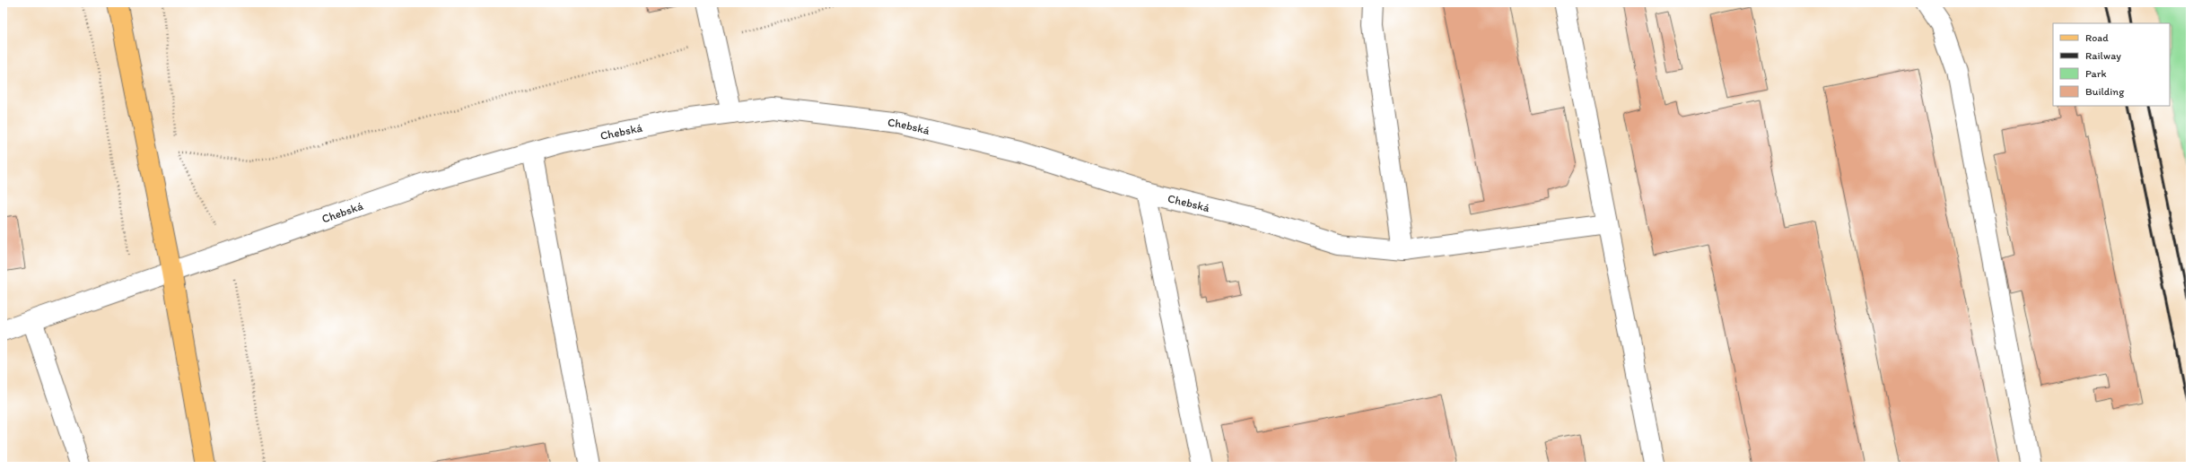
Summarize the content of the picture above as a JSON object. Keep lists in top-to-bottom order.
{
  "streets": {
    "lane": ["Chebská"]
  },
  "legend": [
    "Road",
    "Railway",
    "Park",
    "Building"
  ]
}
